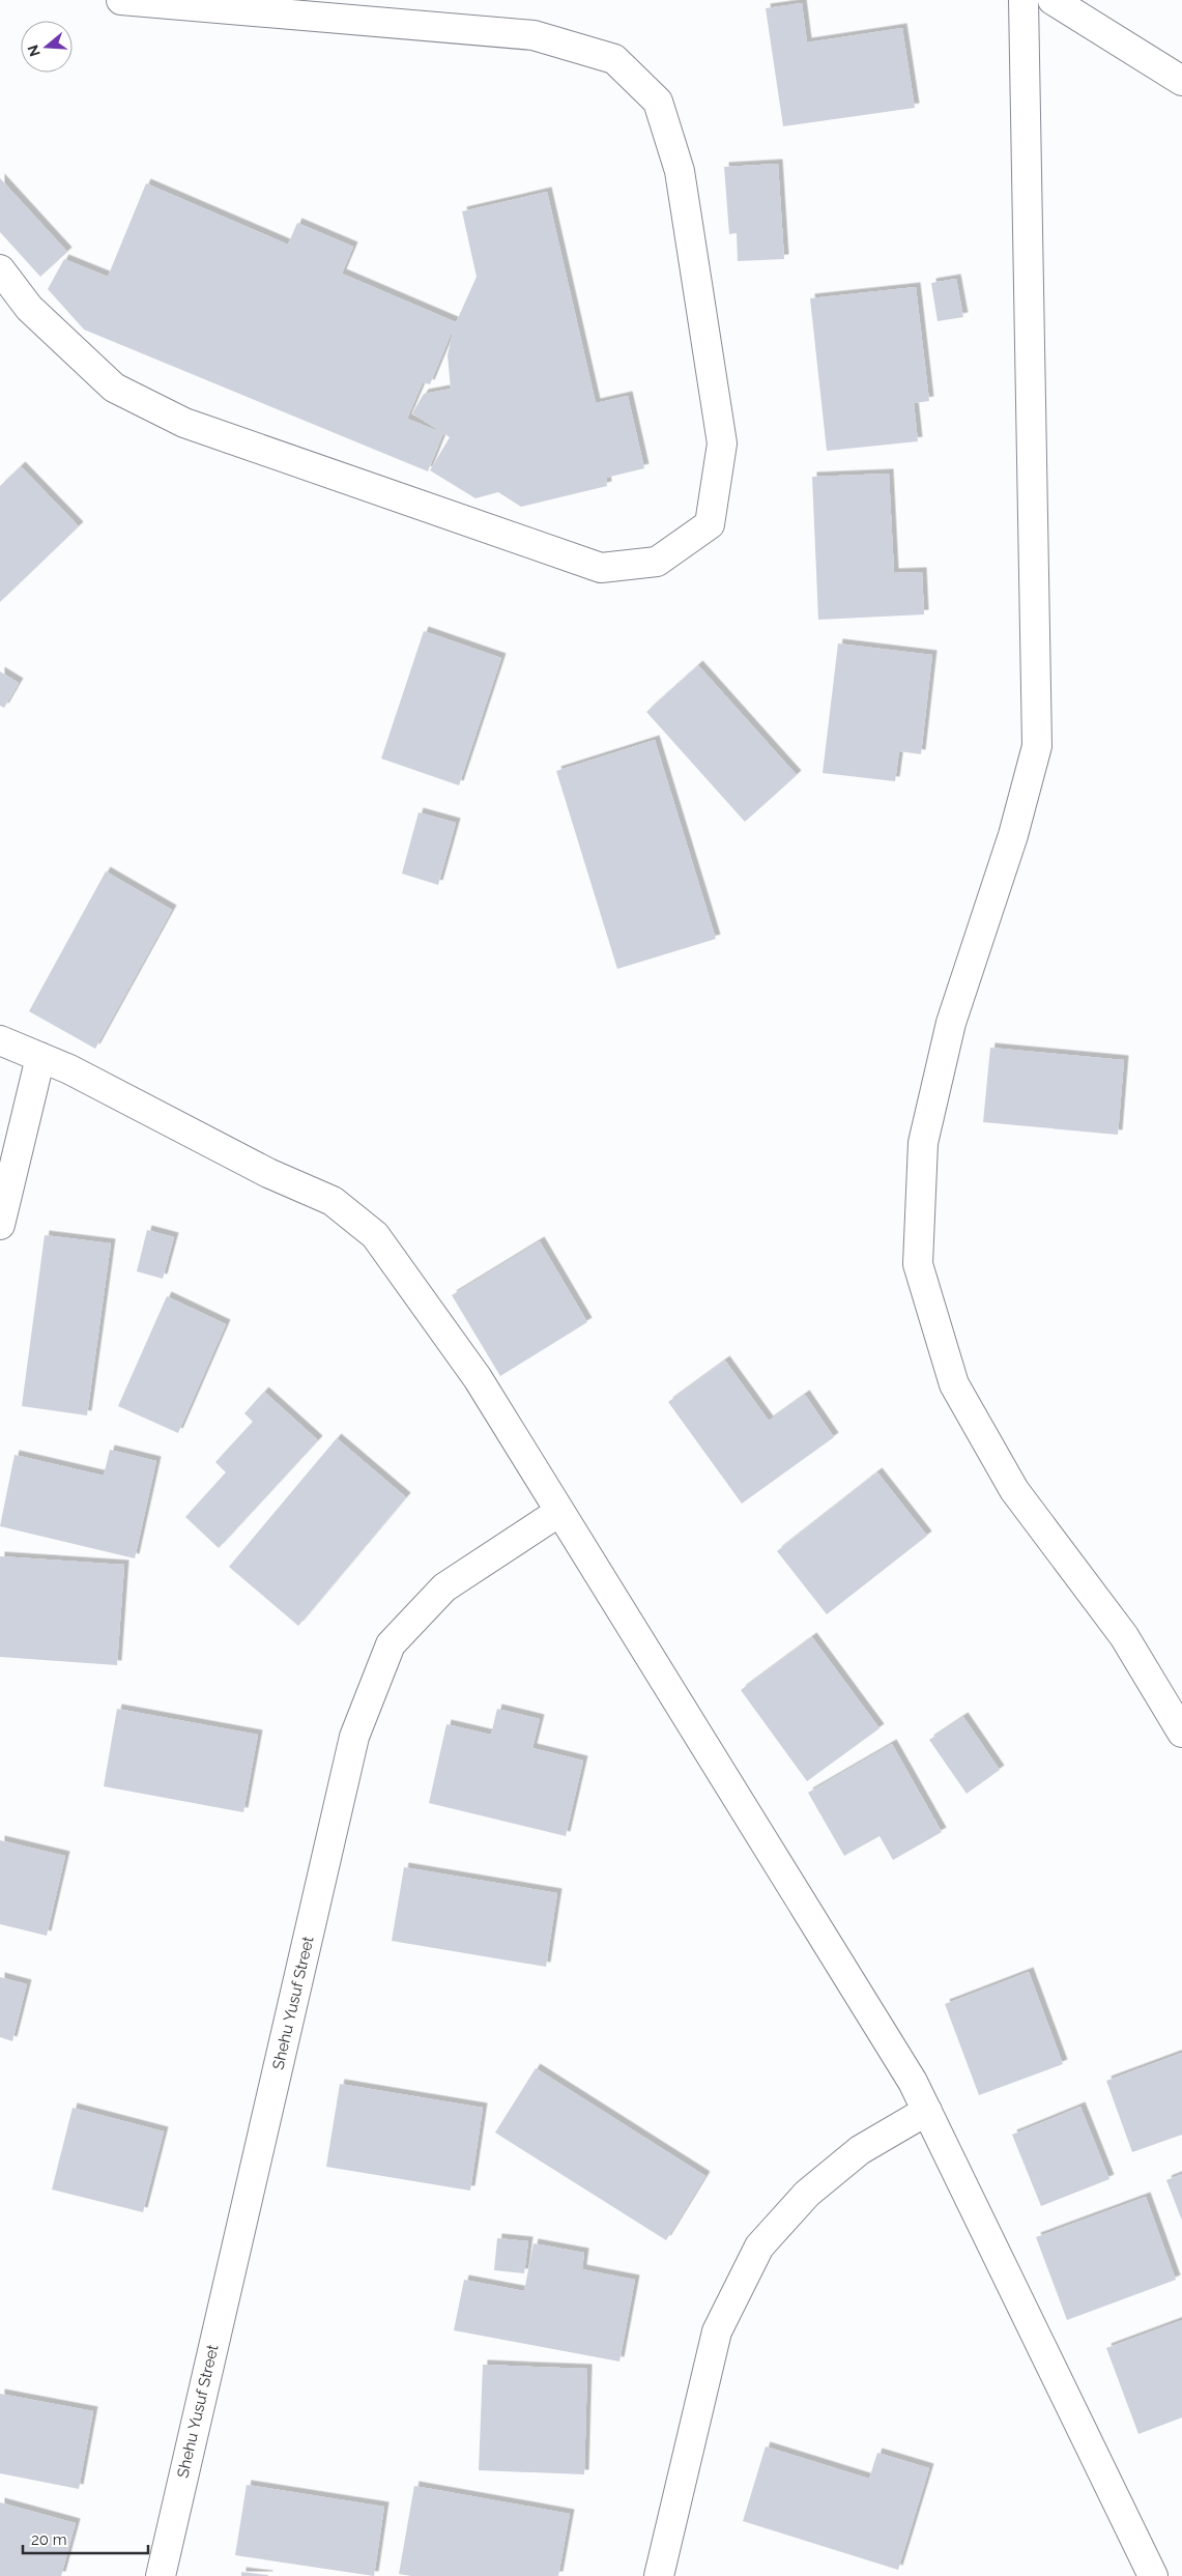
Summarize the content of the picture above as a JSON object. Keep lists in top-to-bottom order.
{
  "streets": {
    "street": ["Shehu Yusuf Street"]
  },
  "scale_bar": "20 m",
  "north": "left"
}
